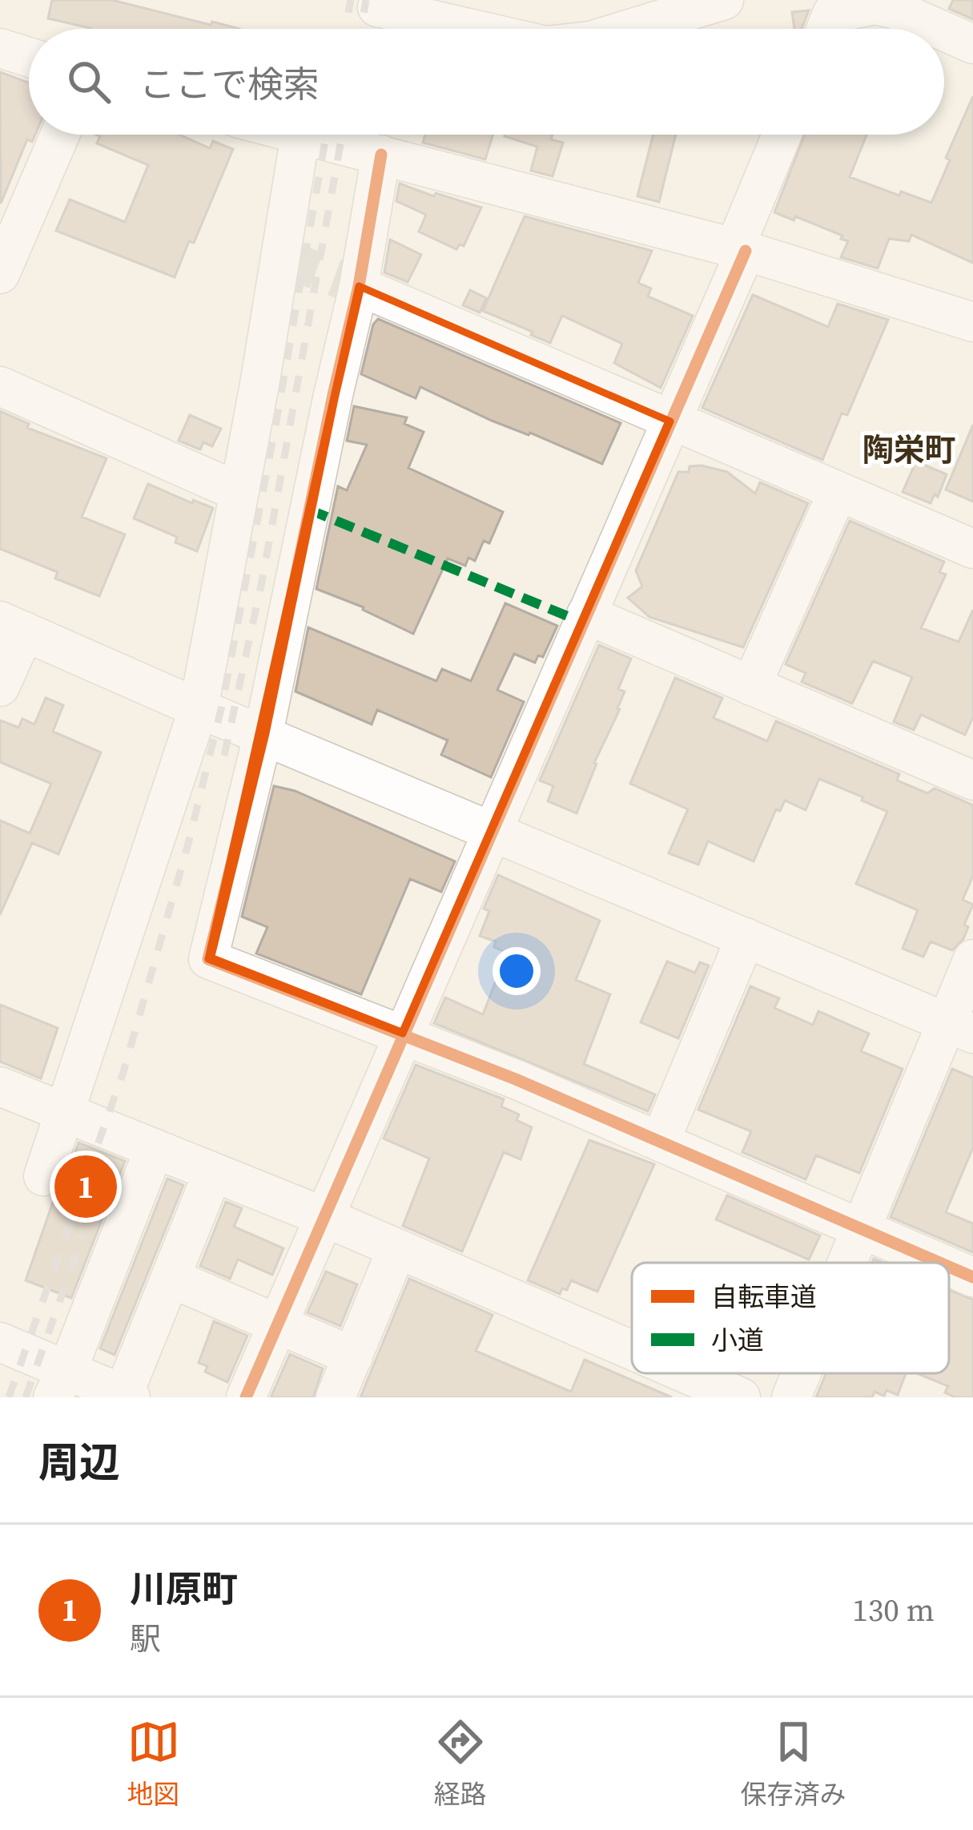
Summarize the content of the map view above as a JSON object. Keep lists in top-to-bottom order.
{
  "districts": ["陶栄町"],
  "legend": ["自転車道", "小道"],
  "page": {
    "search": "ここで検索",
    "pins": "1",
    "heading": "周辺",
    "list": [
      {
        "mark": "1",
        "name": "川原町",
        "note": "駅",
        "value": "130 m"
      }
    ],
    "nav": ["地図", "経路", "保存済み"]
  }
}
